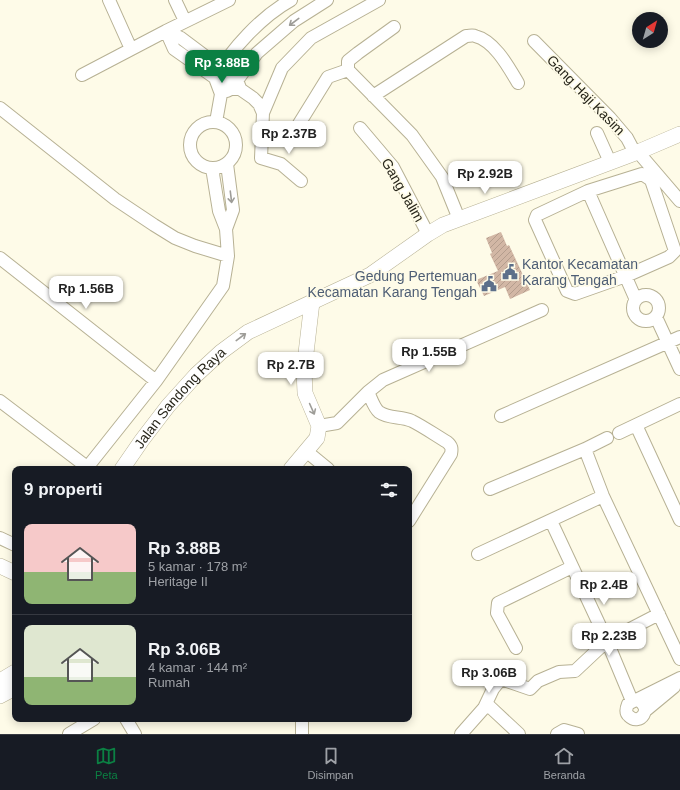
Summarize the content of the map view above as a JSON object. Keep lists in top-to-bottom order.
{
  "streets": {
    "street": ["Gang Haji Kasim", "Gang Jalim", "Jalan Sandong Raya"]
  },
  "crossings": [
    ["Gang Haji Kasim", "Jalan Sandong Raya"],
    ["Gang Jalim", "Jalan Sandong Raya"]
  ],
  "places": {
    "public building": ["Kantor Kecamatan Karang Tengah", "Gedung Pertemuan Kecamatan Karang Tengah"]
  },
  "north": "top right",
  "page": {
    "price": [
      "Rp 3.88B",
      "Rp 2.37B",
      "Rp 2.92B",
      "Rp 1.56B",
      "Rp 1.55B",
      "Rp 2.7B",
      "Rp 2.4B",
      "Rp 2.23B",
      "Rp 3.06B"
    ],
    "heading": "9 properti",
    "list": [
      {
        "name": "Rp 3.88B",
        "note": "5 kamar · 178 m² · Heritage II"
      },
      {
        "name": "Rp 3.06B",
        "note": "4 kamar · 144 m² · Rumah"
      }
    ],
    "tabs": ["Peta", "Disimpan", "Beranda"]
  }
}
